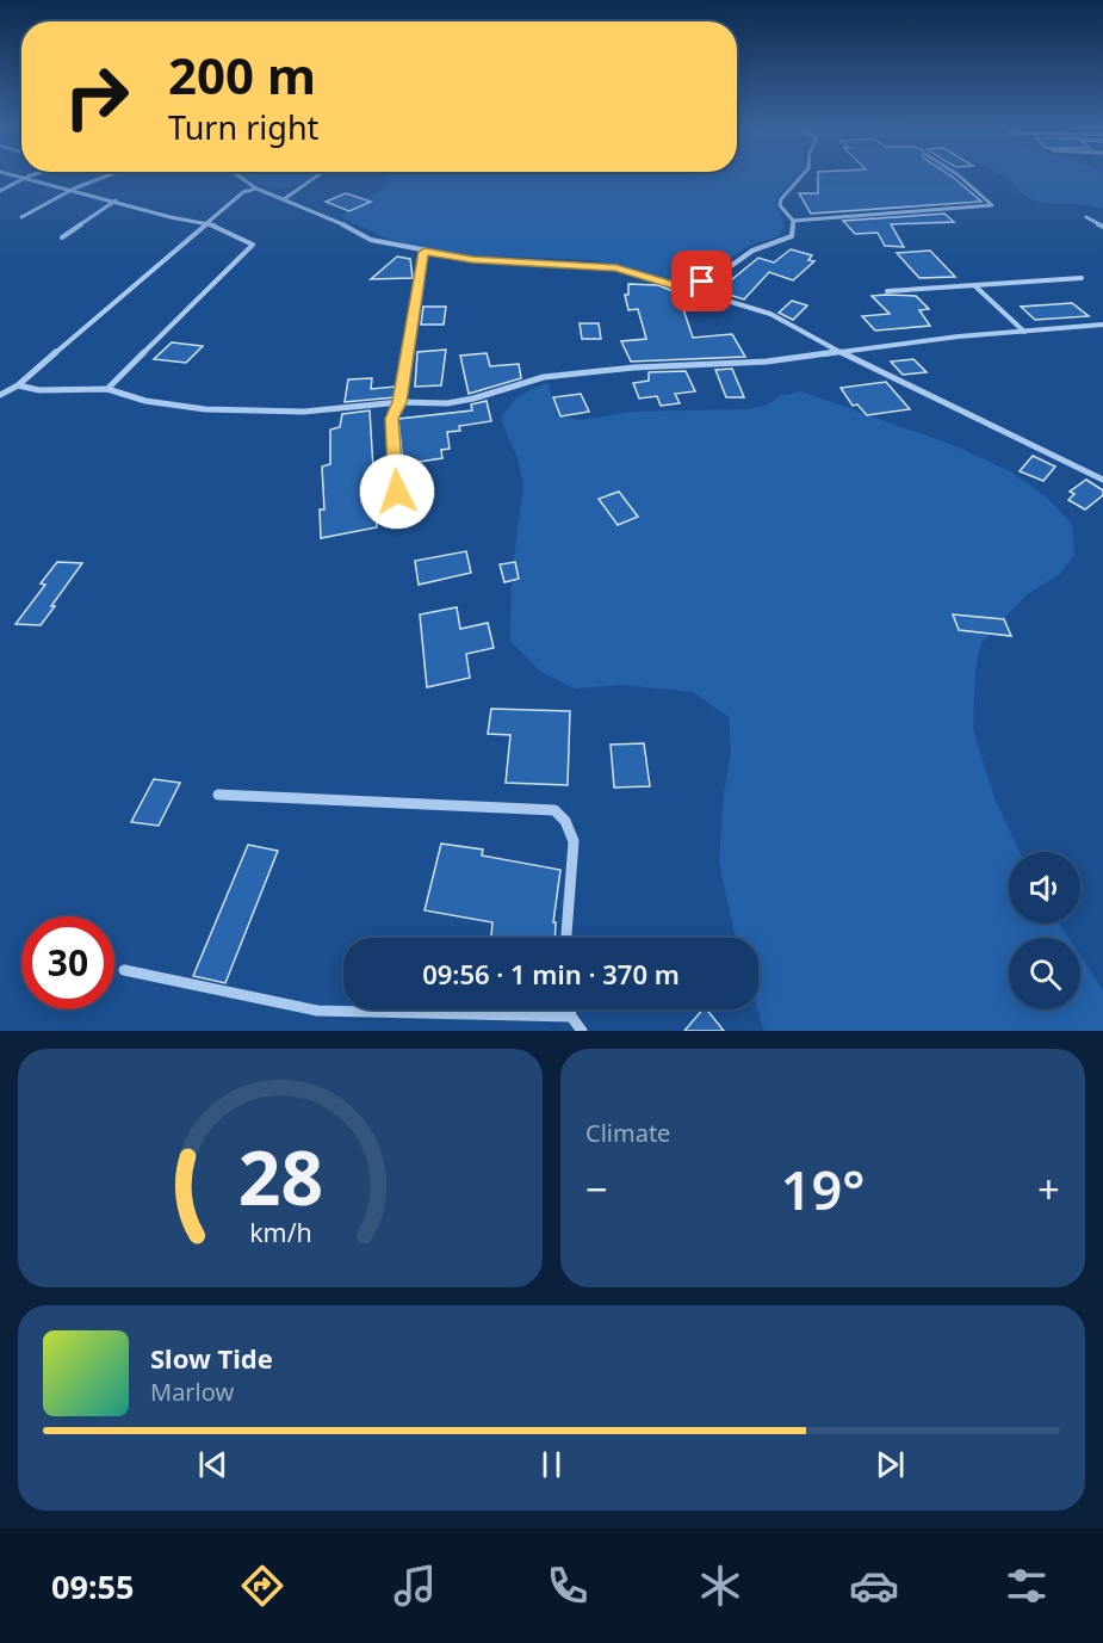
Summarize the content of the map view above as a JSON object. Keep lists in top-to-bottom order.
{
  "page": {
    "turn": ["200 m", "Turn right"],
    "limit": "30",
    "trip": "09:56 · 1 min · 370 m",
    "tile": "Climate",
    "heat": ["−", "19°", "+"],
    "song": ["Slow Tide", "Marlow"],
    "tabs": "09:55",
    "gauge": ["28", "km/h"]
  }
}
